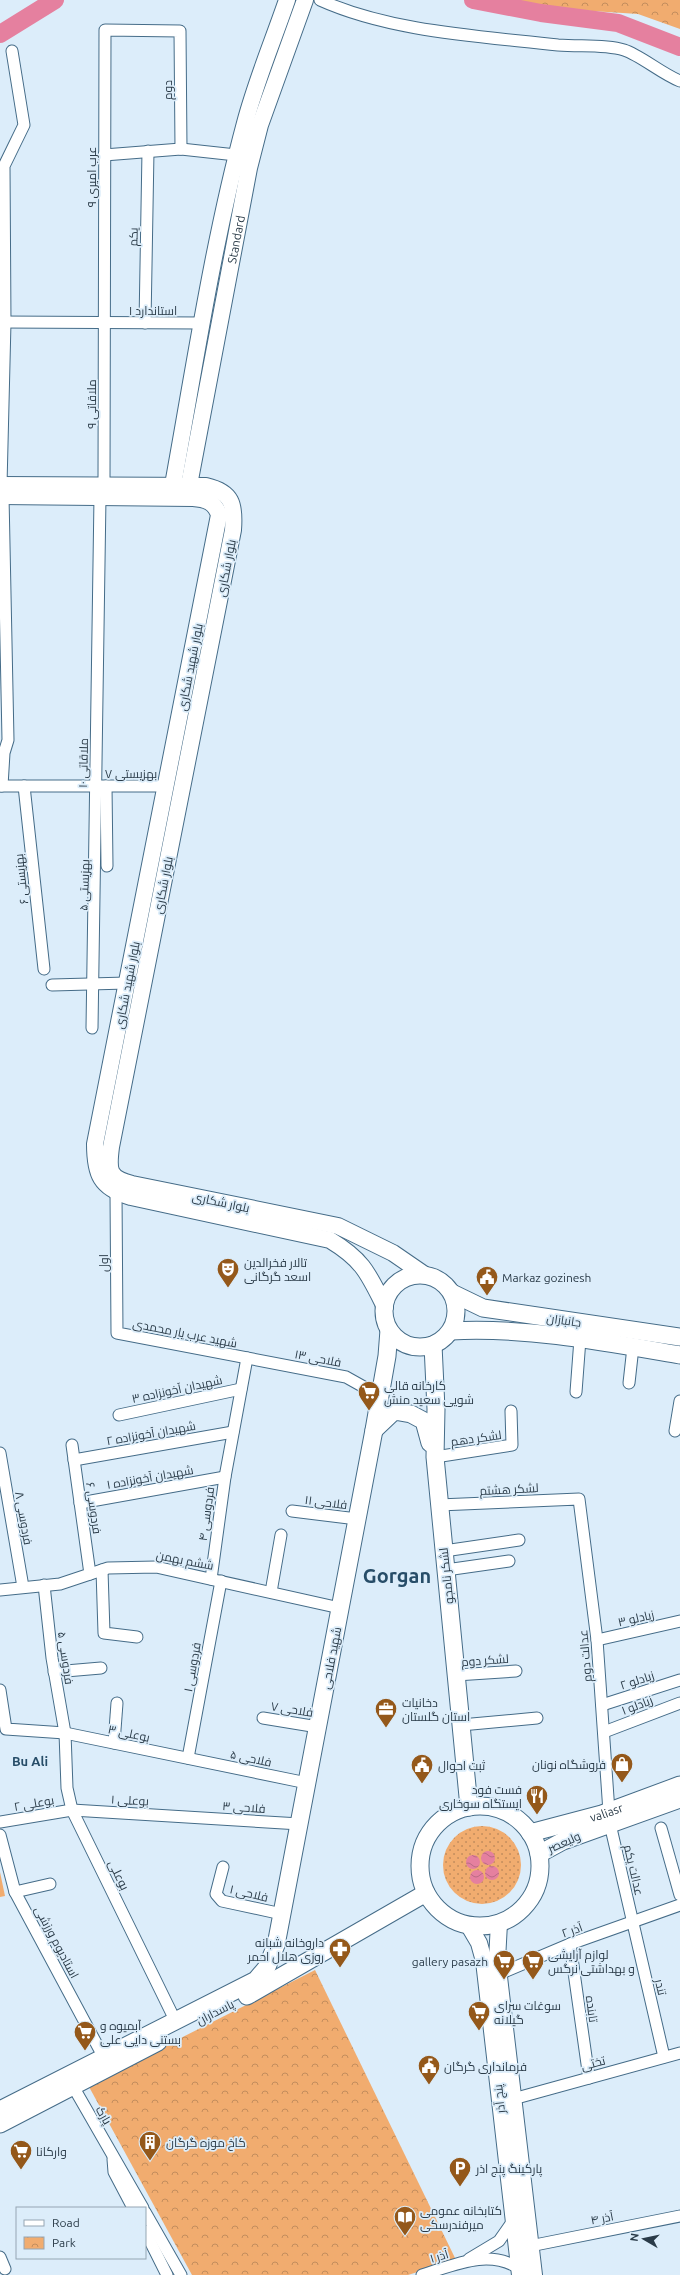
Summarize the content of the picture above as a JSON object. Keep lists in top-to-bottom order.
{
  "streets": {
    "main road": [
      "Standard",
      "بلوار شکاری",
      "بلوار شهید شکاری",
      "جانبازان",
      "لشکر نامجو",
      "شهید فلاحی",
      "valiasr",
      "ولیعصر",
      "پاسداران",
      "پنج آذر"
    ],
    "street": [
      "دوم",
      "۹ عرب امیری",
      "یکم",
      "استاندارد ۱",
      "ملاقاتی ۹",
      "۱۰ ملاقاتی",
      "۷ بهزیستی",
      "بهزیستی ۶",
      "۵ بهزیستی",
      "اول",
      "شهید عرب یار محمدی",
      "۱۳ فلاحی",
      "۳ شهیدان آخونزاده",
      "۲ شهیدان آخونزاده",
      "لشکر دهم",
      "۱ شهیدان آخونزاده",
      "لشکر هشتم",
      "۱۱ فلاحی",
      "۶ فردوسی",
      "۴ فردوسی",
      "۸ فردوسی",
      "ششم بهمن",
      "زیادلو ۳",
      "عدالت دوم",
      "۵ فردوسی",
      "لشکر دوم",
      "۱ فردوسی",
      "زیادلو ۲",
      "زیادلو ۱",
      "۷ فلاحی",
      "۳ بوعلی",
      "۵ فلاحی",
      "۱ بوعلی",
      "۲ بوعلی",
      "۳ فلاحی",
      "عدالت یکم",
      "بوعلی",
      "۱ فلاحی",
      "۲ آذر",
      "استادیوم ورزشی",
      "تندر",
      "تابنده",
      "تختی",
      "پارک",
      "آذر ۴",
      "۱ آذر"
    ]
  },
  "crossings": [
    ["دوم", "۹ عرب امیری"],
    ["۹ عرب امیری", "استاندارد ۱"],
    ["۹ عرب امیری", "ملاقاتی ۹"],
    ["یکم", "استاندارد ۱"],
    ["Standard", "استاندارد ۱"],
    ["Standard", "بلوار شکاری"],
    ["Standard", "بلوار شهید شکاری"],
    ["استاندارد ۱", "ملاقاتی ۹"],
    ["ملاقاتی ۹", "بلوار شکاری"],
    ["ملاقاتی ۹", "۱۰ ملاقاتی"],
    ["بلوار شکاری", "بلوار شهید شکاری"],
    ["بلوار شکاری", "۱۰ ملاقاتی"],
    ["بلوار شکاری", "جانبازان"],
    ["بلوار شکاری", "لشکر نامجو"],
    ["بلوار شکاری", "شهید فلاحی"],
    ["بلوار شهید شکاری", "۷ بهزیستی"],
    ["بلوار شهید شکاری", "اول"],
    ["بلوار شهید شکاری", "جانبازان"],
    ["بلوار شهید شکاری", "لشکر نامجو"],
    ["بلوار شهید شکاری", "شهید فلاحی"],
    ["۱۰ ملاقاتی", "۵ بهزیستی"],
    ["۷ بهزیستی", "بهزیستی ۶"],
    ["۷ بهزیستی", "۵ بهزیستی"],
    ["اول", "شهید عرب یار محمدی"],
    ["جانبازان", "لشکر نامجو"],
    ["جانبازان", "شهید فلاحی"],
    ["شهید عرب یار محمدی", "۱۳ فلاحی"],
    ["شهید عرب یار محمدی", "۴ فردوسی"],
    ["۱۳ فلاحی", "۴ فردوسی"],
    ["۱۳ فلاحی", "شهید فلاحی"],
    ["۳ شهیدان آخونزاده", "۴ فردوسی"],
    ["۲ شهیدان آخونزاده", "۶ فردوسی"],
    ["۲ شهیدان آخونزاده", "۴ فردوسی"],
    ["لشکر دهم", "لشکر نامجو"],
    ["۱ شهیدان آخونزاده", "۶ فردوسی"],
    ["۱ شهیدان آخونزاده", "۴ فردوسی"],
    ["لشکر هشتم", "لشکر نامجو"],
    ["لشکر هشتم", "عدالت دوم"],
    ["۱۱ فلاحی", "شهید فلاحی"],
    ["۶ فردوسی", "ششم بهمن"],
    ["۴ فردوسی", "ششم بهمن"],
    ["۴ فردوسی", "۱ فردوسی"],
    ["۸ فردوسی", "ششم بهمن"],
    ["ششم بهمن", "۵ فردوسی"],
    ["ششم بهمن", "شهید فلاحی"],
    ["ششم بهمن", "۱ فردوسی"],
    ["لشکر نامجو", "شهید فلاحی"],
    ["لشکر نامجو", "لشکر دوم"],
    ["لشکر نامجو", "valiasr"],
    ["لشکر نامجو", "ولیعصر"],
    ["لشکر نامجو", "پاسداران"],
    ["لشکر نامجو", "پنج آذر"],
    ["زیادلو ۳", "عدالت دوم"],
    ["عدالت دوم", "زیادلو ۲"],
    ["عدالت دوم", "زیادلو ۱"],
    ["عدالت دوم", "valiasr"],
    ["عدالت دوم", "ولیعصر"],
    ["عدالت دوم", "عدالت یکم"],
    ["۵ فردوسی", "۳ بوعلی"],
    ["۵ فردوسی", "بوعلی"],
    ["شهید فلاحی", "۷ فلاحی"],
    ["شهید فلاحی", "۵ فلاحی"],
    ["شهید فلاحی", "۳ فلاحی"],
    ["شهید فلاحی", "۱ فلاحی"],
    ["شهید فلاحی", "پاسداران"],
    ["۱ فردوسی", "۳ بوعلی"],
    ["۱ فردوسی", "۵ فلاحی"],
    ["۳ بوعلی", "۵ فلاحی"],
    ["۳ بوعلی", "بوعلی"],
    ["۱ بوعلی", "۲ بوعلی"],
    ["۱ بوعلی", "۳ فلاحی"],
    ["۱ بوعلی", "بوعلی"],
    ["۲ بوعلی", "بوعلی"],
    ["valiasr", "ولیعصر"],
    ["valiasr", "عدالت یکم"],
    ["valiasr", "پاسداران"],
    ["valiasr", "پنج آذر"],
    ["ولیعصر", "عدالت یکم"],
    ["ولیعصر", "پاسداران"],
    ["ولیعصر", "پنج آذر"],
    ["عدالت یکم", "۲ آذر"],
    ["عدالت یکم", "تندر"],
    ["بوعلی", "پاسداران"],
    ["۲ آذر", "تندر"],
    ["۲ آذر", "تابنده"],
    ["۲ آذر", "پنج آذر"],
    ["استادیوم ورزشی", "پاسداران"],
    ["تندر", "تختی"],
    ["تابنده", "تختی"],
    ["پاسداران", "پنج آذر"],
    ["پاسداران", "پارک"],
    ["تختی", "پنج آذر"],
    ["پنج آذر", "آذر ۴"]
  ],
  "districts": ["Gorgan", "Bu Ali"],
  "places": {
    "theatre": ["تالار فخرالدین اسعد گرگانی"],
    "public building": ["Markaz gozinesh", "ثبت احوال", "فرمانداری گرگان"],
    "supermarket": [
      "کارخانه قالی شویی سعید منش",
      "gallery pasazh",
      "لوازم آرایشی و بهداشتی نرگس",
      "سوغات سرای گیلانه",
      "آبمیوه و بستنی دایی علی",
      "وارکانا"
    ],
    "office": ["دخانیات استان گلستان"],
    "shop": ["فروشگاه نونان"],
    "restaurant": ["فست فود ایستگاه سوخاری"],
    "pharmacy": ["داروخانه شبانه روزی هلال احمر"],
    "building": ["کاخ موزه گرگان"],
    "parking": ["پارکینگ پنج اذر"],
    "library": ["کتابخانه عمومی میرفندرسکی"]
  },
  "legend": ["Road", "Park"],
  "north": "left"
}
